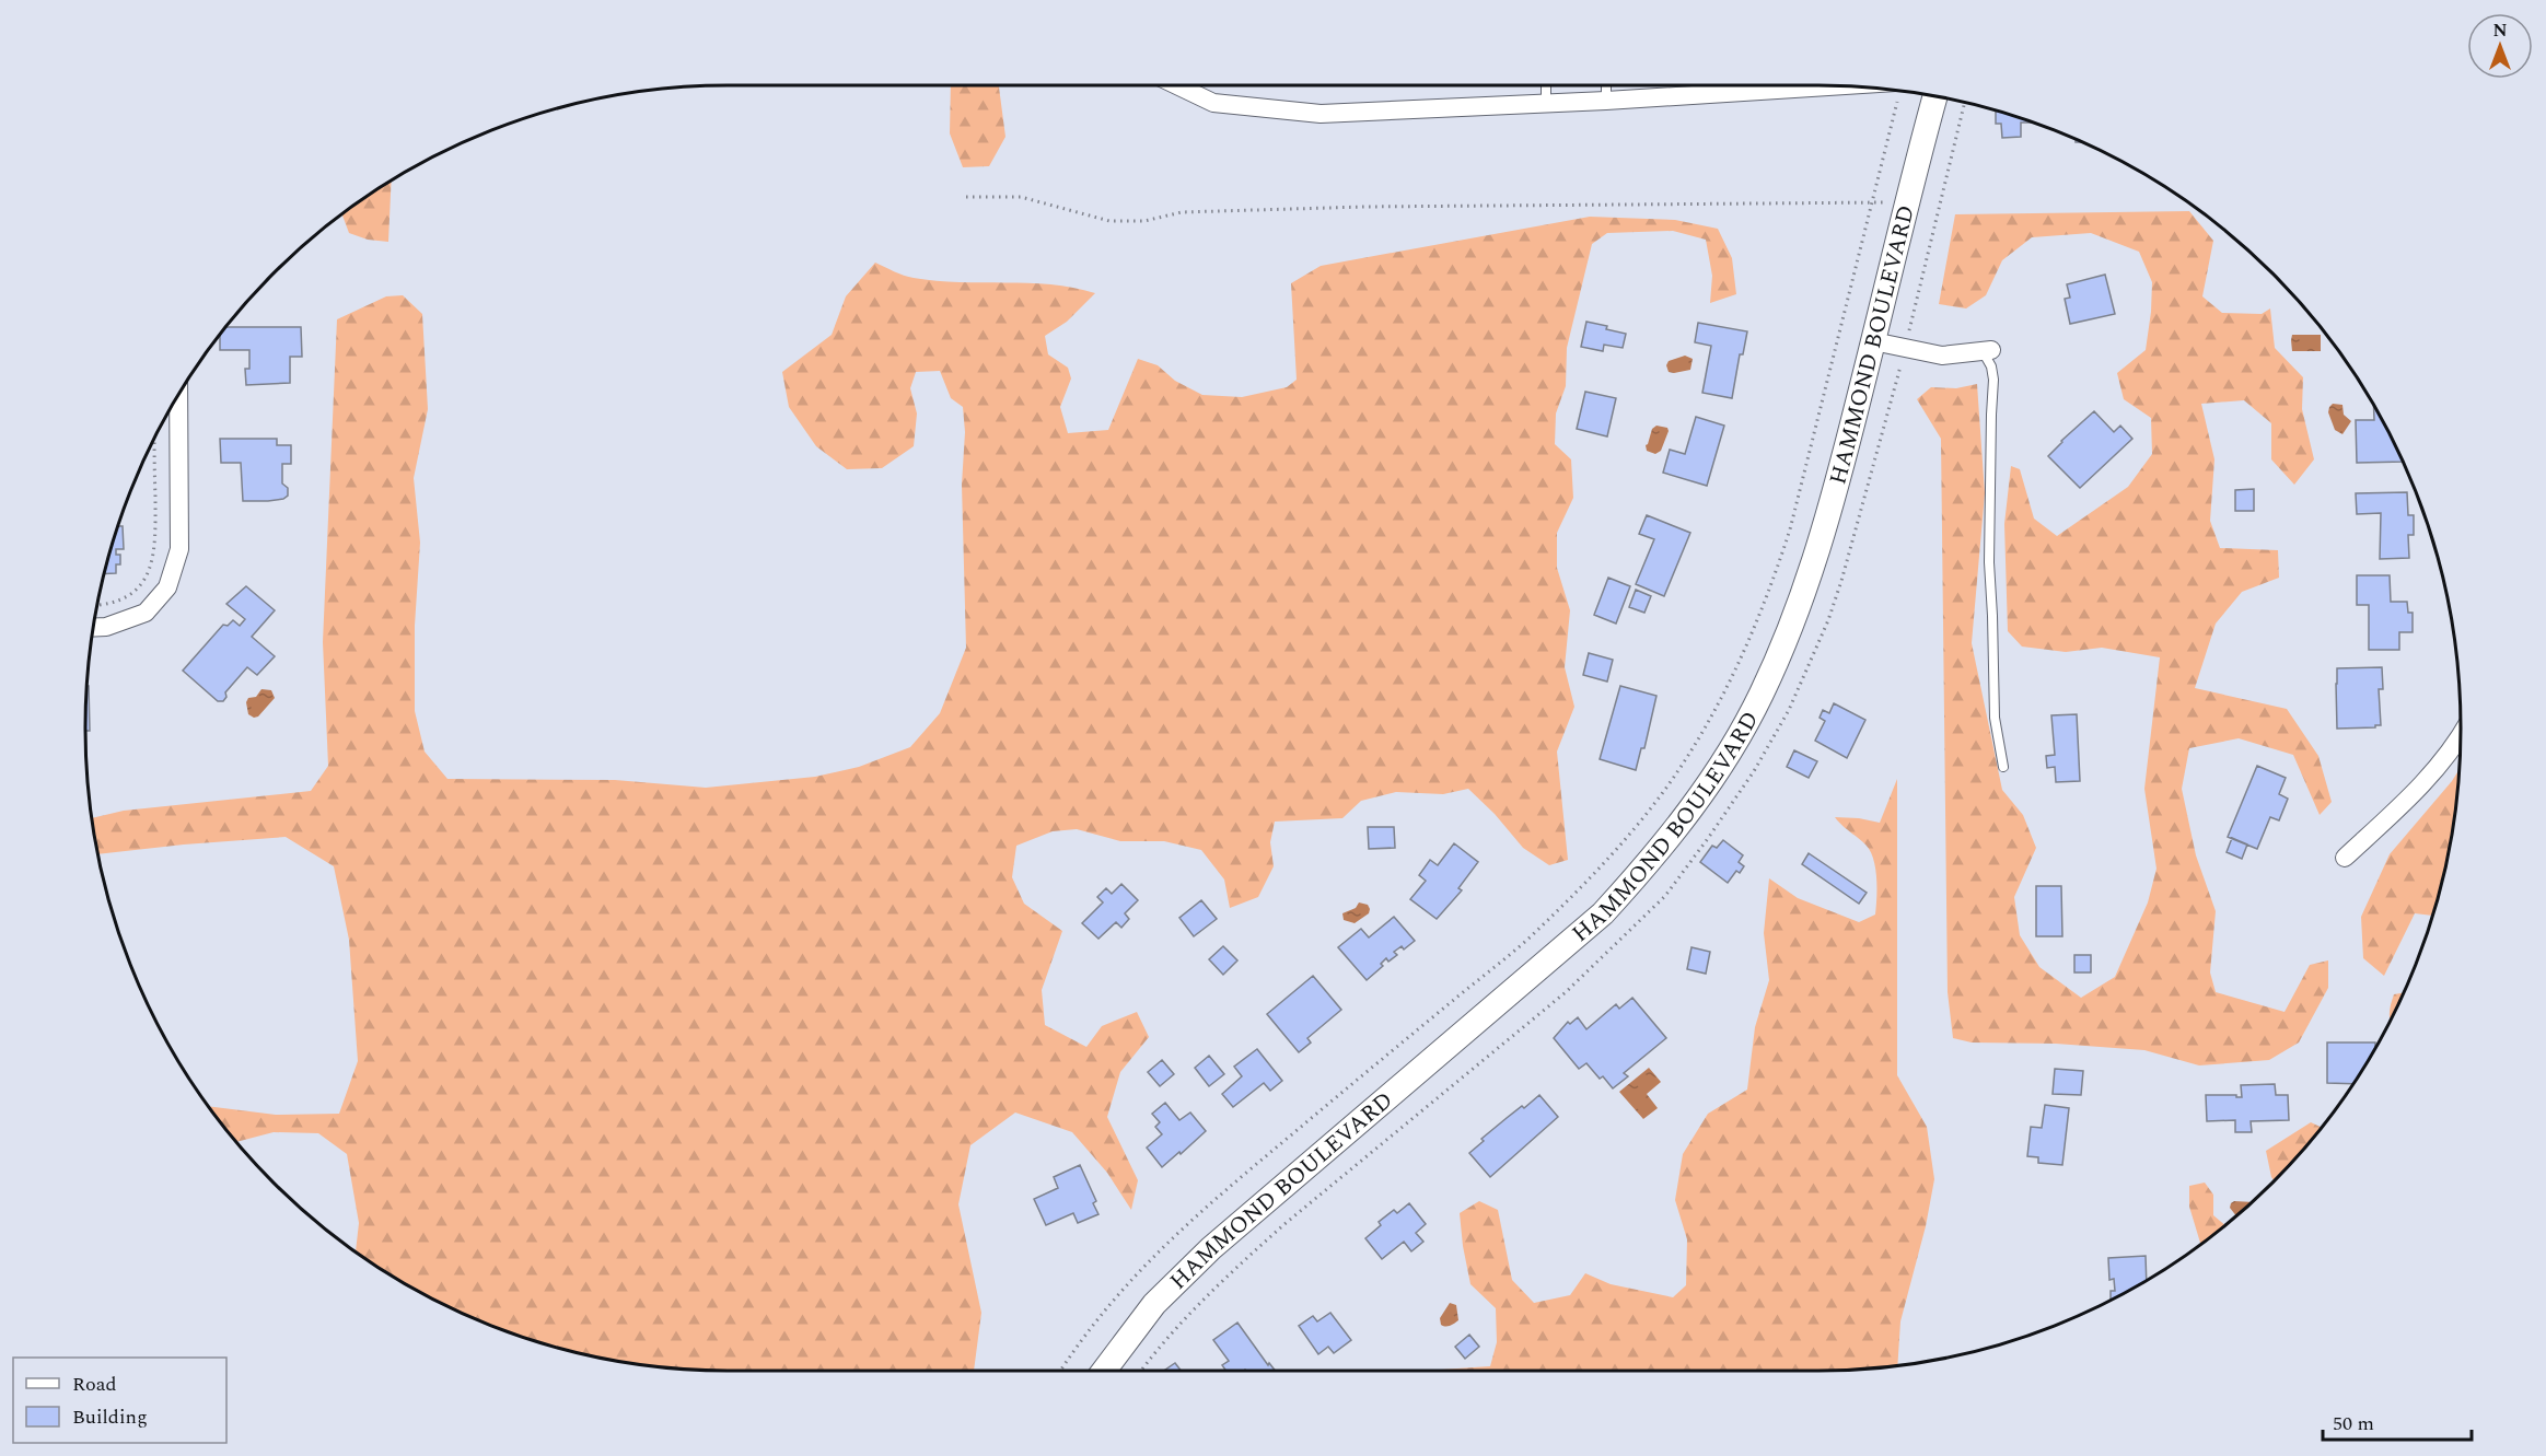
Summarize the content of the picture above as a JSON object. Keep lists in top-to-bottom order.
{
  "streets": {
    "street": ["HAMMOND BOULEVARD"]
  },
  "legend": ["Road", "Building"],
  "scale_bar": "50 m",
  "north": "top"
}
